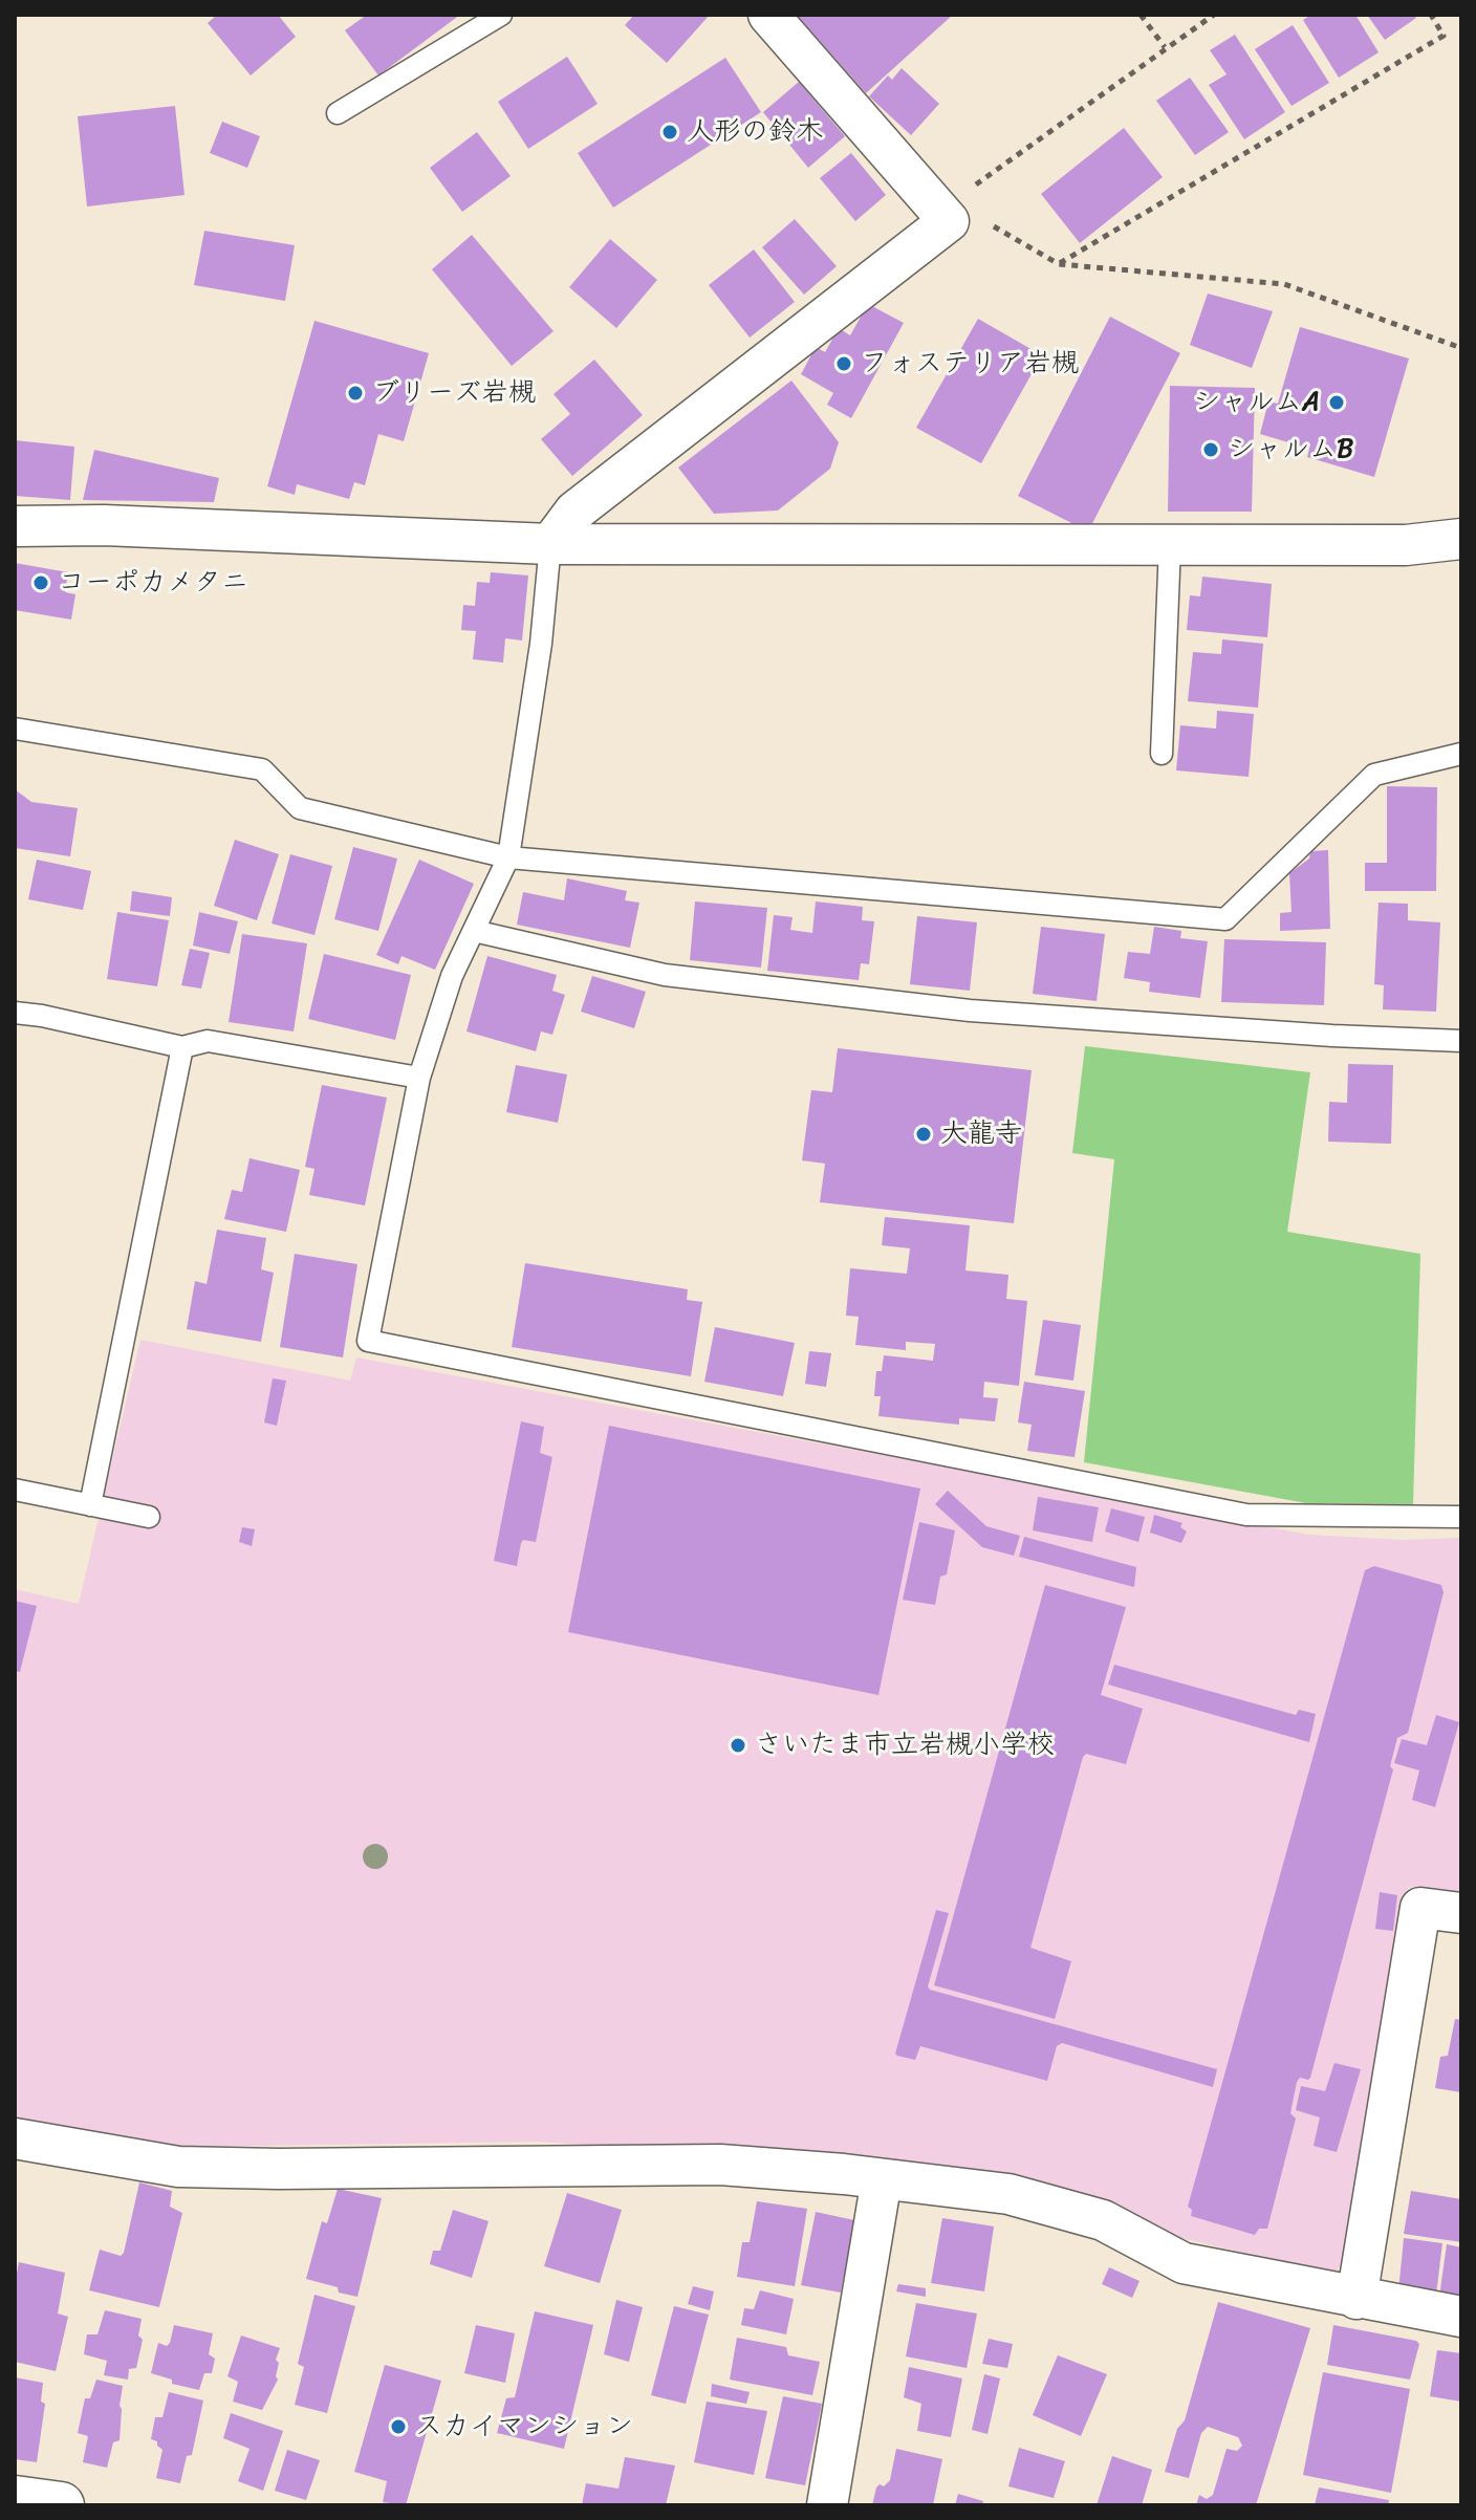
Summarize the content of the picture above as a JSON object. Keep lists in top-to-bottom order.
{
  "places": [
    "人形の鈴木",
    "フォステリア岩槻",
    "ブリーズ岩槻",
    "シャルムA",
    "シャルムB",
    "コーポカメタニ",
    "大龍寺",
    "さいたま市立岩槻小学校",
    "スカイマンション"
  ]
}
